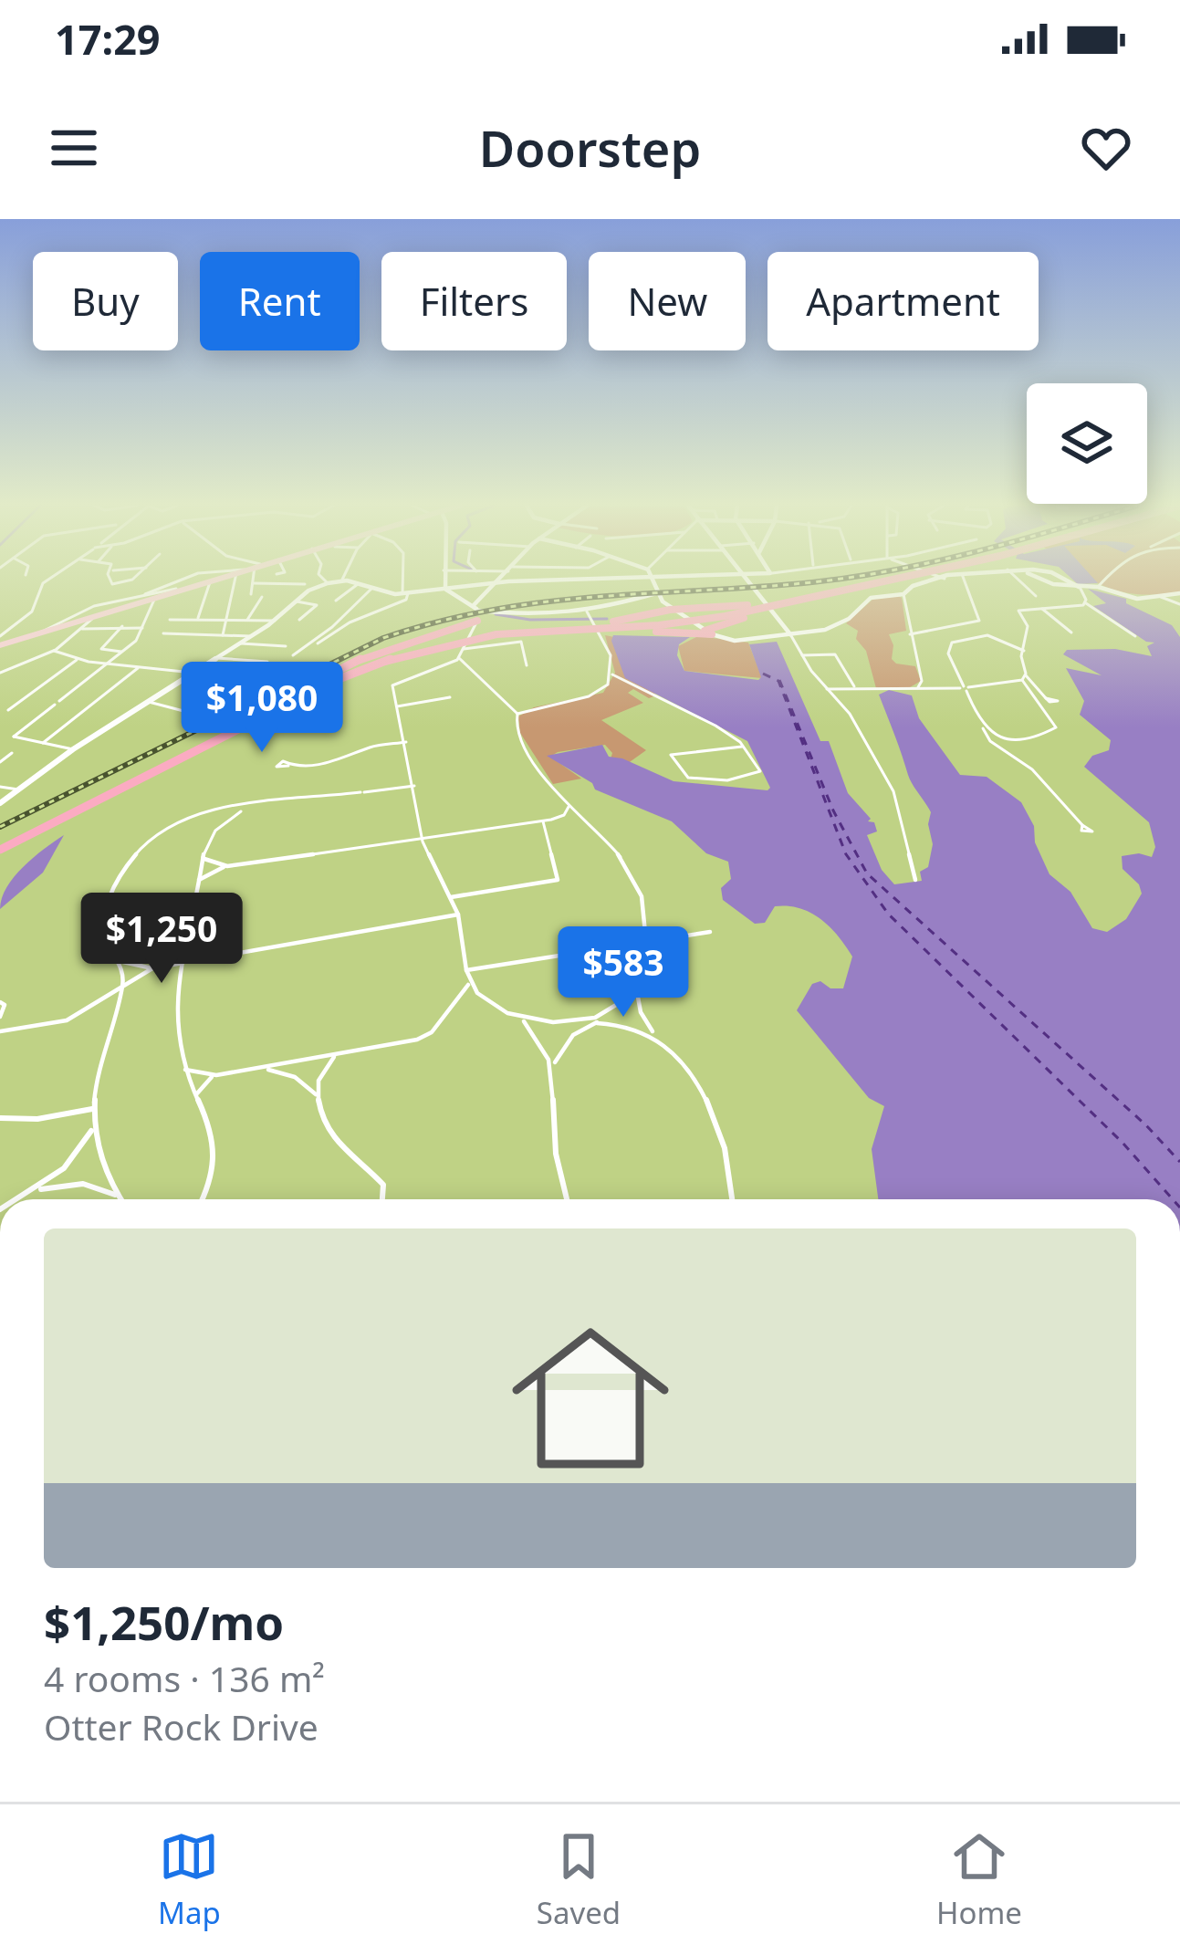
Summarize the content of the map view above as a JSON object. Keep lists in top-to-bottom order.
{
  "page": {
    "status": "17:29",
    "header": "Doorstep",
    "chip": [
      "Buy",
      "Rent",
      "Filters",
      "New",
      "Apartment"
    ],
    "price": ["$1,080", "$1,250", "$583"],
    "list": [
      {
        "name": "$1,250/mo",
        "note": "4 rooms · 136 m² · Otter Rock Drive"
      }
    ],
    "tabs": ["Map", "Saved", "Home"]
  }
}
